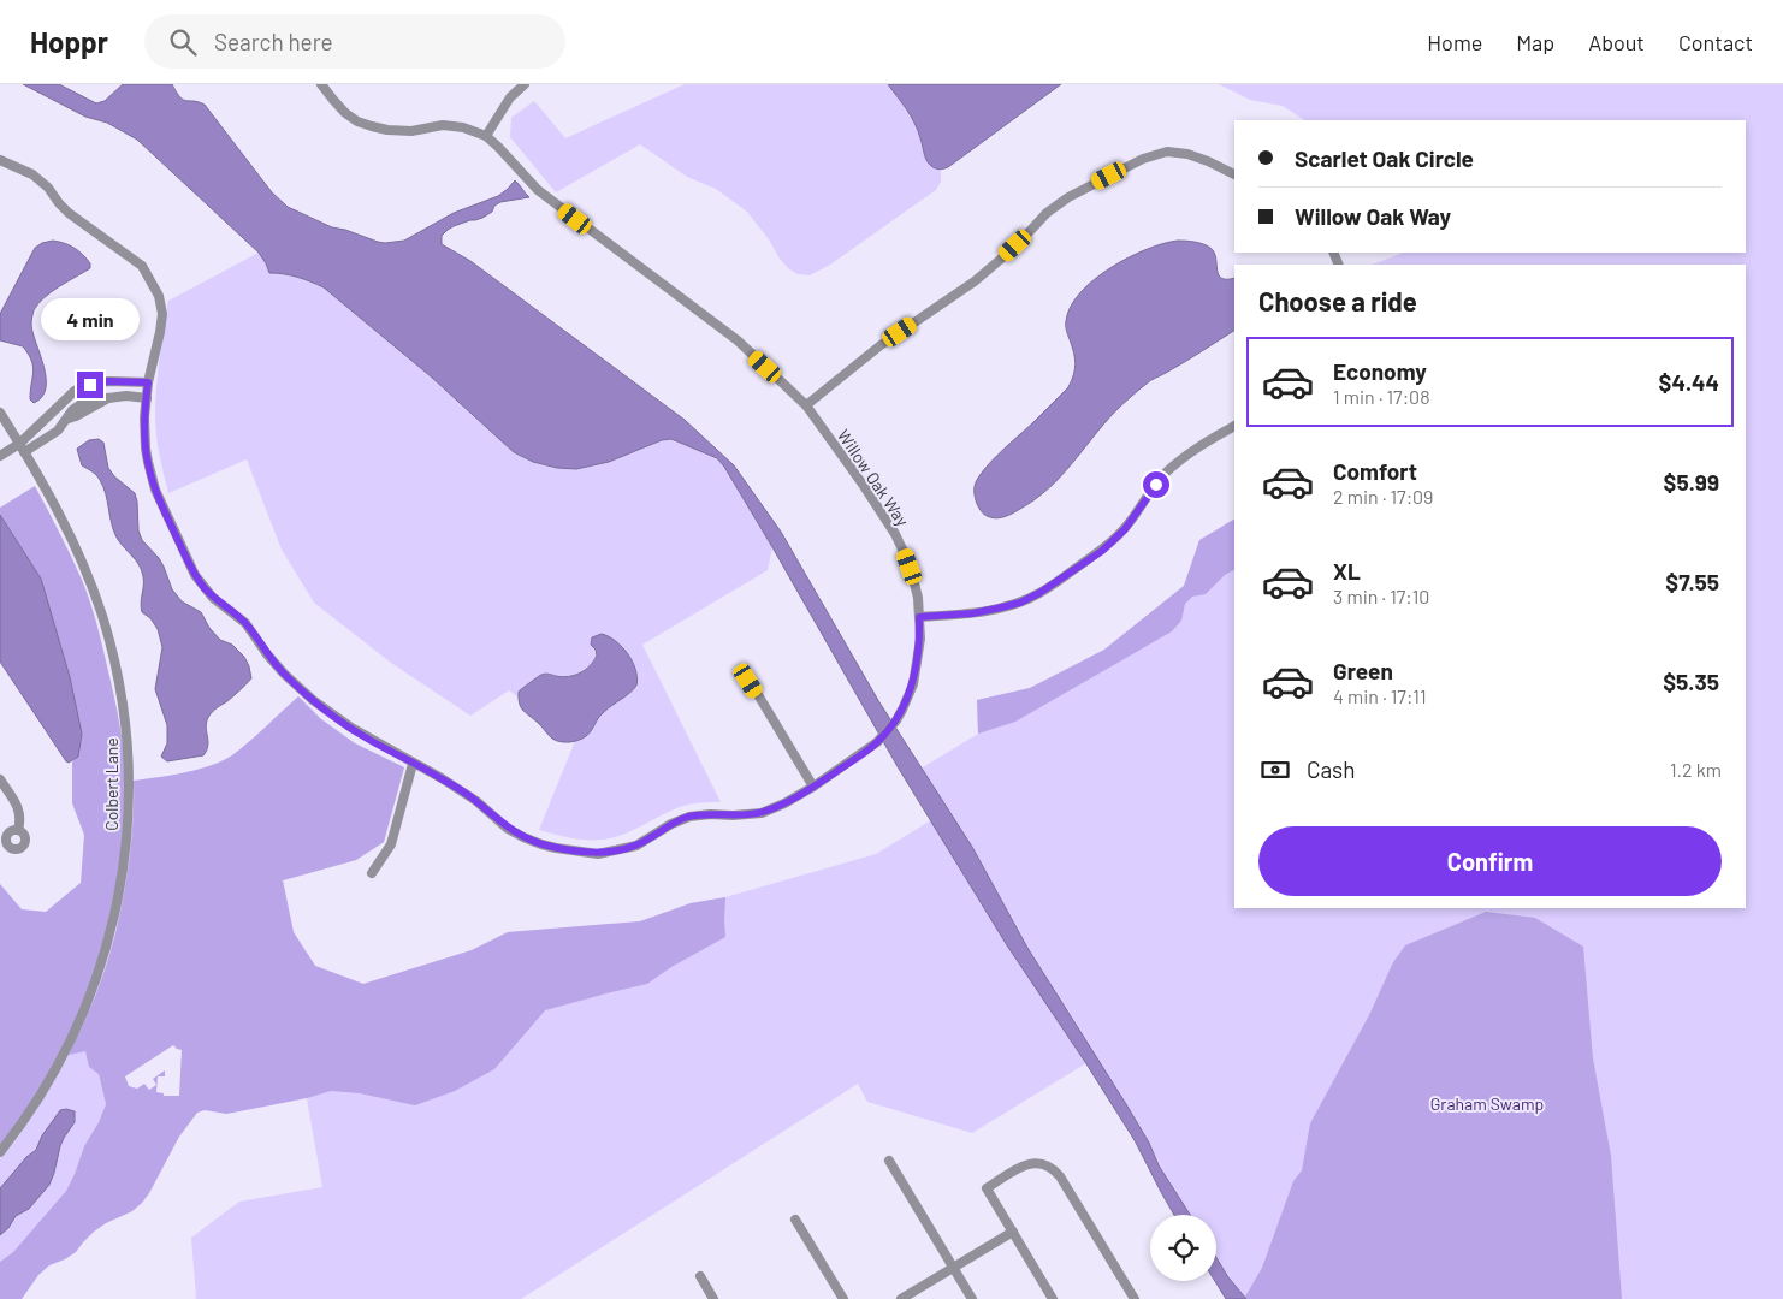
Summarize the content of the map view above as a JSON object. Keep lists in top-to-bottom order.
{
  "streets": {
    "street": ["Willow Oak Way", "Colbert Lane"]
  },
  "parks": ["Graham Swamp"],
  "page": {
    "header": "Hoppr",
    "search": "Search here",
    "nav": [
      "Home",
      "Map",
      "About",
      "Contact"
    ],
    "banner": ["Scarlet Oak Circle", "Willow Oak Way"],
    "heading": "Choose a ride",
    "bubble": "4 min",
    "list": [
      {
        "name": "Economy",
        "note": "1 min · 17:08",
        "value": "$4.44"
      },
      {
        "name": "Comfort",
        "note": "2 min · 17:09",
        "value": "$5.99"
      },
      {
        "name": "XL",
        "note": "3 min · 17:10",
        "value": "$7.55"
      },
      {
        "name": "Green",
        "note": "4 min · 17:11",
        "value": "$5.35"
      }
    ],
    "pay": ["Cash", "1.2 km"],
    "buttons": "Confirm"
  }
}
